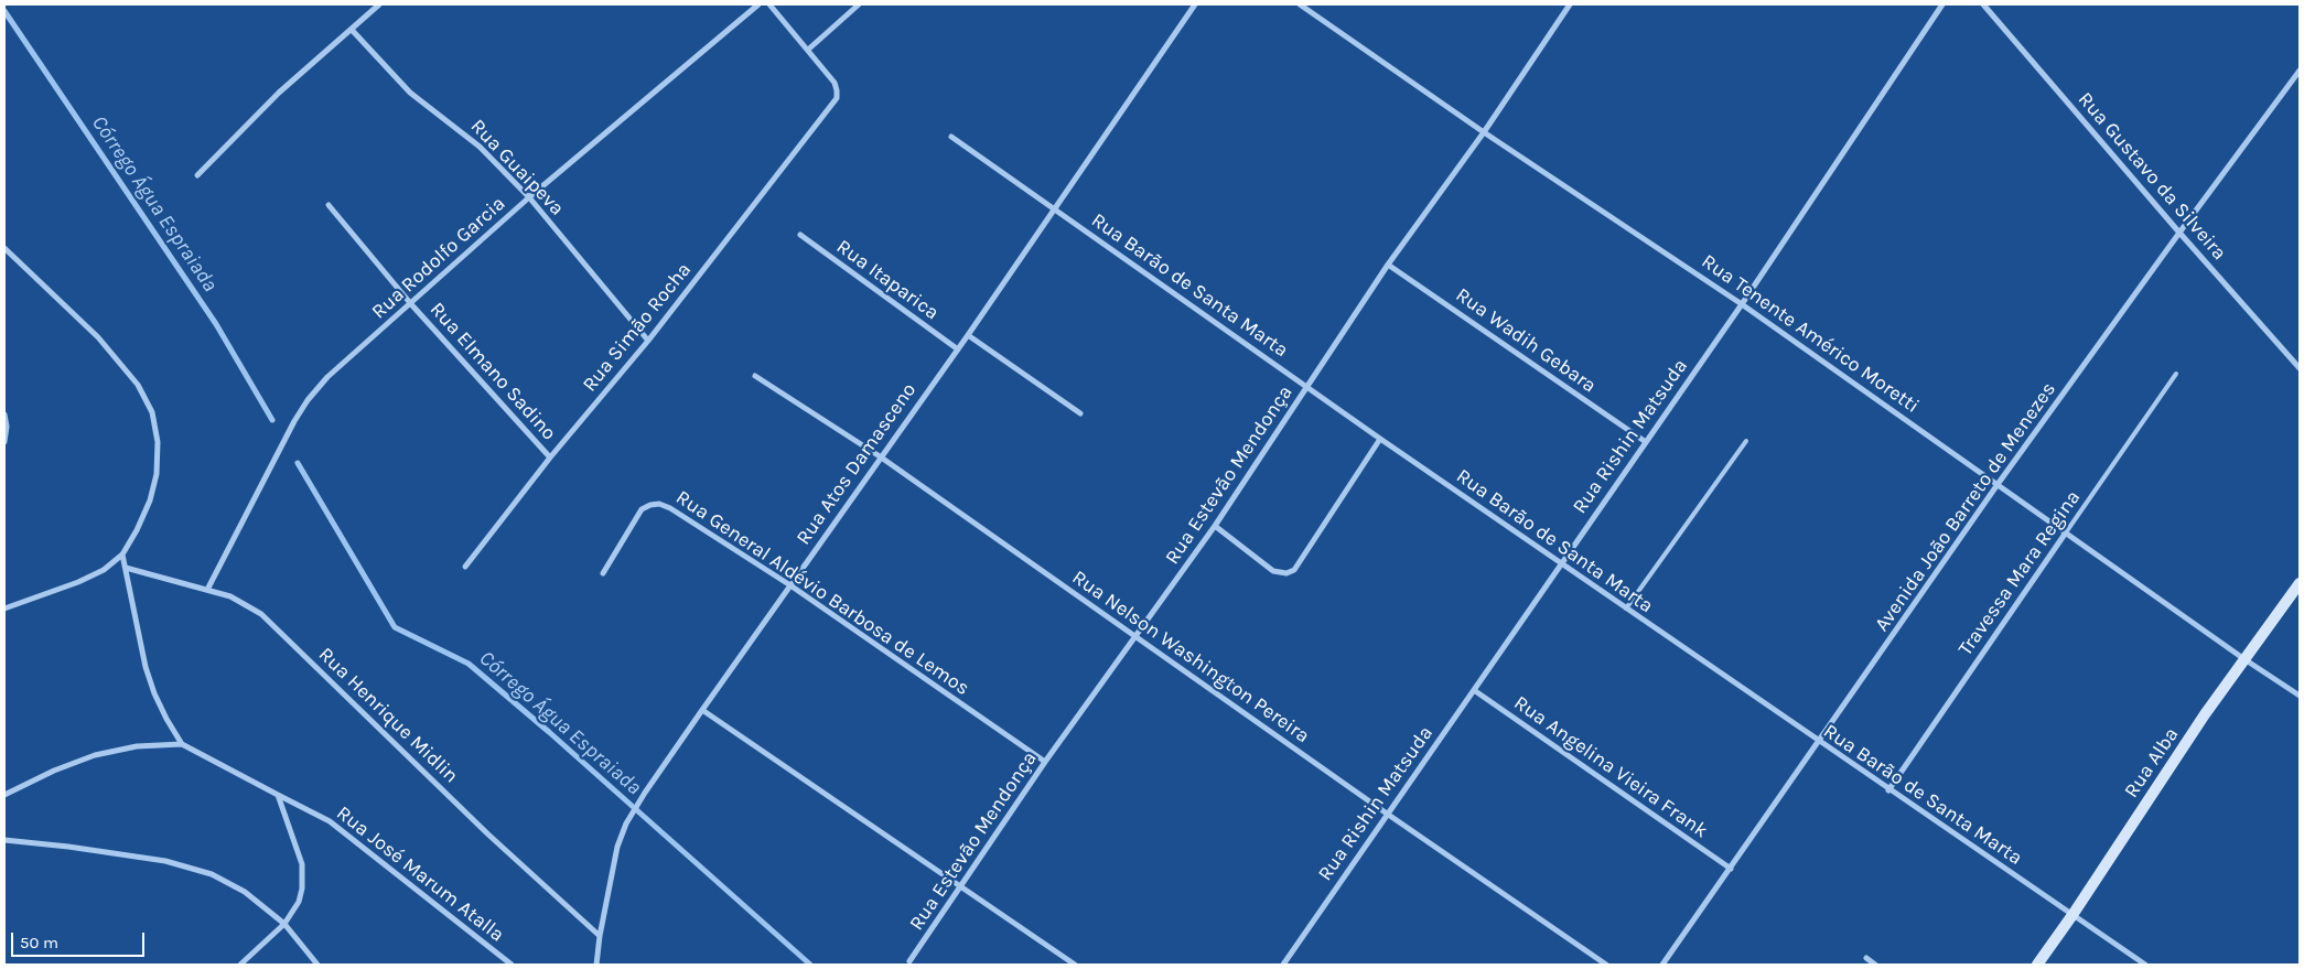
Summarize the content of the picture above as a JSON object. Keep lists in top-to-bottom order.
{
  "streets": {
    "street": [
      "Rua Guaipeva",
      "Rua Gustavo da Silveira",
      "Rua Rodolfo Garcia",
      "Rua Itaparica",
      "Rua Barão de Santa Marta",
      "Rua Simão Rocha",
      "Rua Tenente Américo Moretti",
      "Rua Wadih Gebara",
      "Rua Elmano Sadino",
      "Rua Rishin Matsuda",
      "Rua Atos Damasceno",
      "Rua Estevão Mendonça",
      "Avenida João Barreto de Menezes",
      "Travessa Mara Regina",
      "Rua General Aldévio Barbosa de Lemos",
      "Rua Nelson Washington Pereira",
      "Rua Henrique Midlin",
      "Rua Alba",
      "Rua Angelina Vieira Frank",
      "Rua José Marum Atalla"
    ]
  },
  "crossings": [
    ["Rua Guaipeva", "Rua Rodolfo Garcia"],
    ["Rua Guaipeva", "Rua Simão Rocha"],
    ["Rua Gustavo da Silveira", "Avenida João Barreto de Menezes"],
    ["Rua Rodolfo Garcia", "Rua Elmano Sadino"],
    ["Rua Rodolfo Garcia", "Rua Henrique Midlin"],
    ["Rua Itaparica", "Rua Atos Damasceno"],
    ["Rua Barão de Santa Marta", "Rua Rishin Matsuda"],
    ["Rua Barão de Santa Marta", "Rua Atos Damasceno"],
    ["Rua Barão de Santa Marta", "Rua Estevão Mendonça"],
    ["Rua Barão de Santa Marta", "Avenida João Barreto de Menezes"],
    ["Rua Barão de Santa Marta", "Travessa Mara Regina"],
    ["Rua Barão de Santa Marta", "Rua Alba"],
    ["Rua Simão Rocha", "Rua Elmano Sadino"],
    ["Rua Tenente Américo Moretti", "Rua Rishin Matsuda"],
    ["Rua Tenente Américo Moretti", "Rua Estevão Mendonça"],
    ["Rua Tenente Américo Moretti", "Avenida João Barreto de Menezes"],
    ["Rua Tenente Américo Moretti", "Travessa Mara Regina"],
    ["Rua Tenente Américo Moretti", "Rua Alba"],
    ["Rua Wadih Gebara", "Rua Rishin Matsuda"],
    ["Rua Wadih Gebara", "Rua Estevão Mendonça"],
    ["Rua Rishin Matsuda", "Rua Nelson Washington Pereira"],
    ["Rua Rishin Matsuda", "Rua Angelina Vieira Frank"],
    ["Rua Atos Damasceno", "Rua General Aldévio Barbosa de Lemos"],
    ["Rua Atos Damasceno", "Rua Nelson Washington Pereira"],
    ["Rua Atos Damasceno", "Rua Henrique Midlin"],
    ["Rua Estevão Mendonça", "Rua General Aldévio Barbosa de Lemos"],
    ["Rua Estevão Mendonça", "Rua Nelson Washington Pereira"],
    ["Avenida João Barreto de Menezes", "Rua Angelina Vieira Frank"]
  ],
  "water": ["Córrego Água Espraiada"],
  "scale_bar": "50 m"
}
